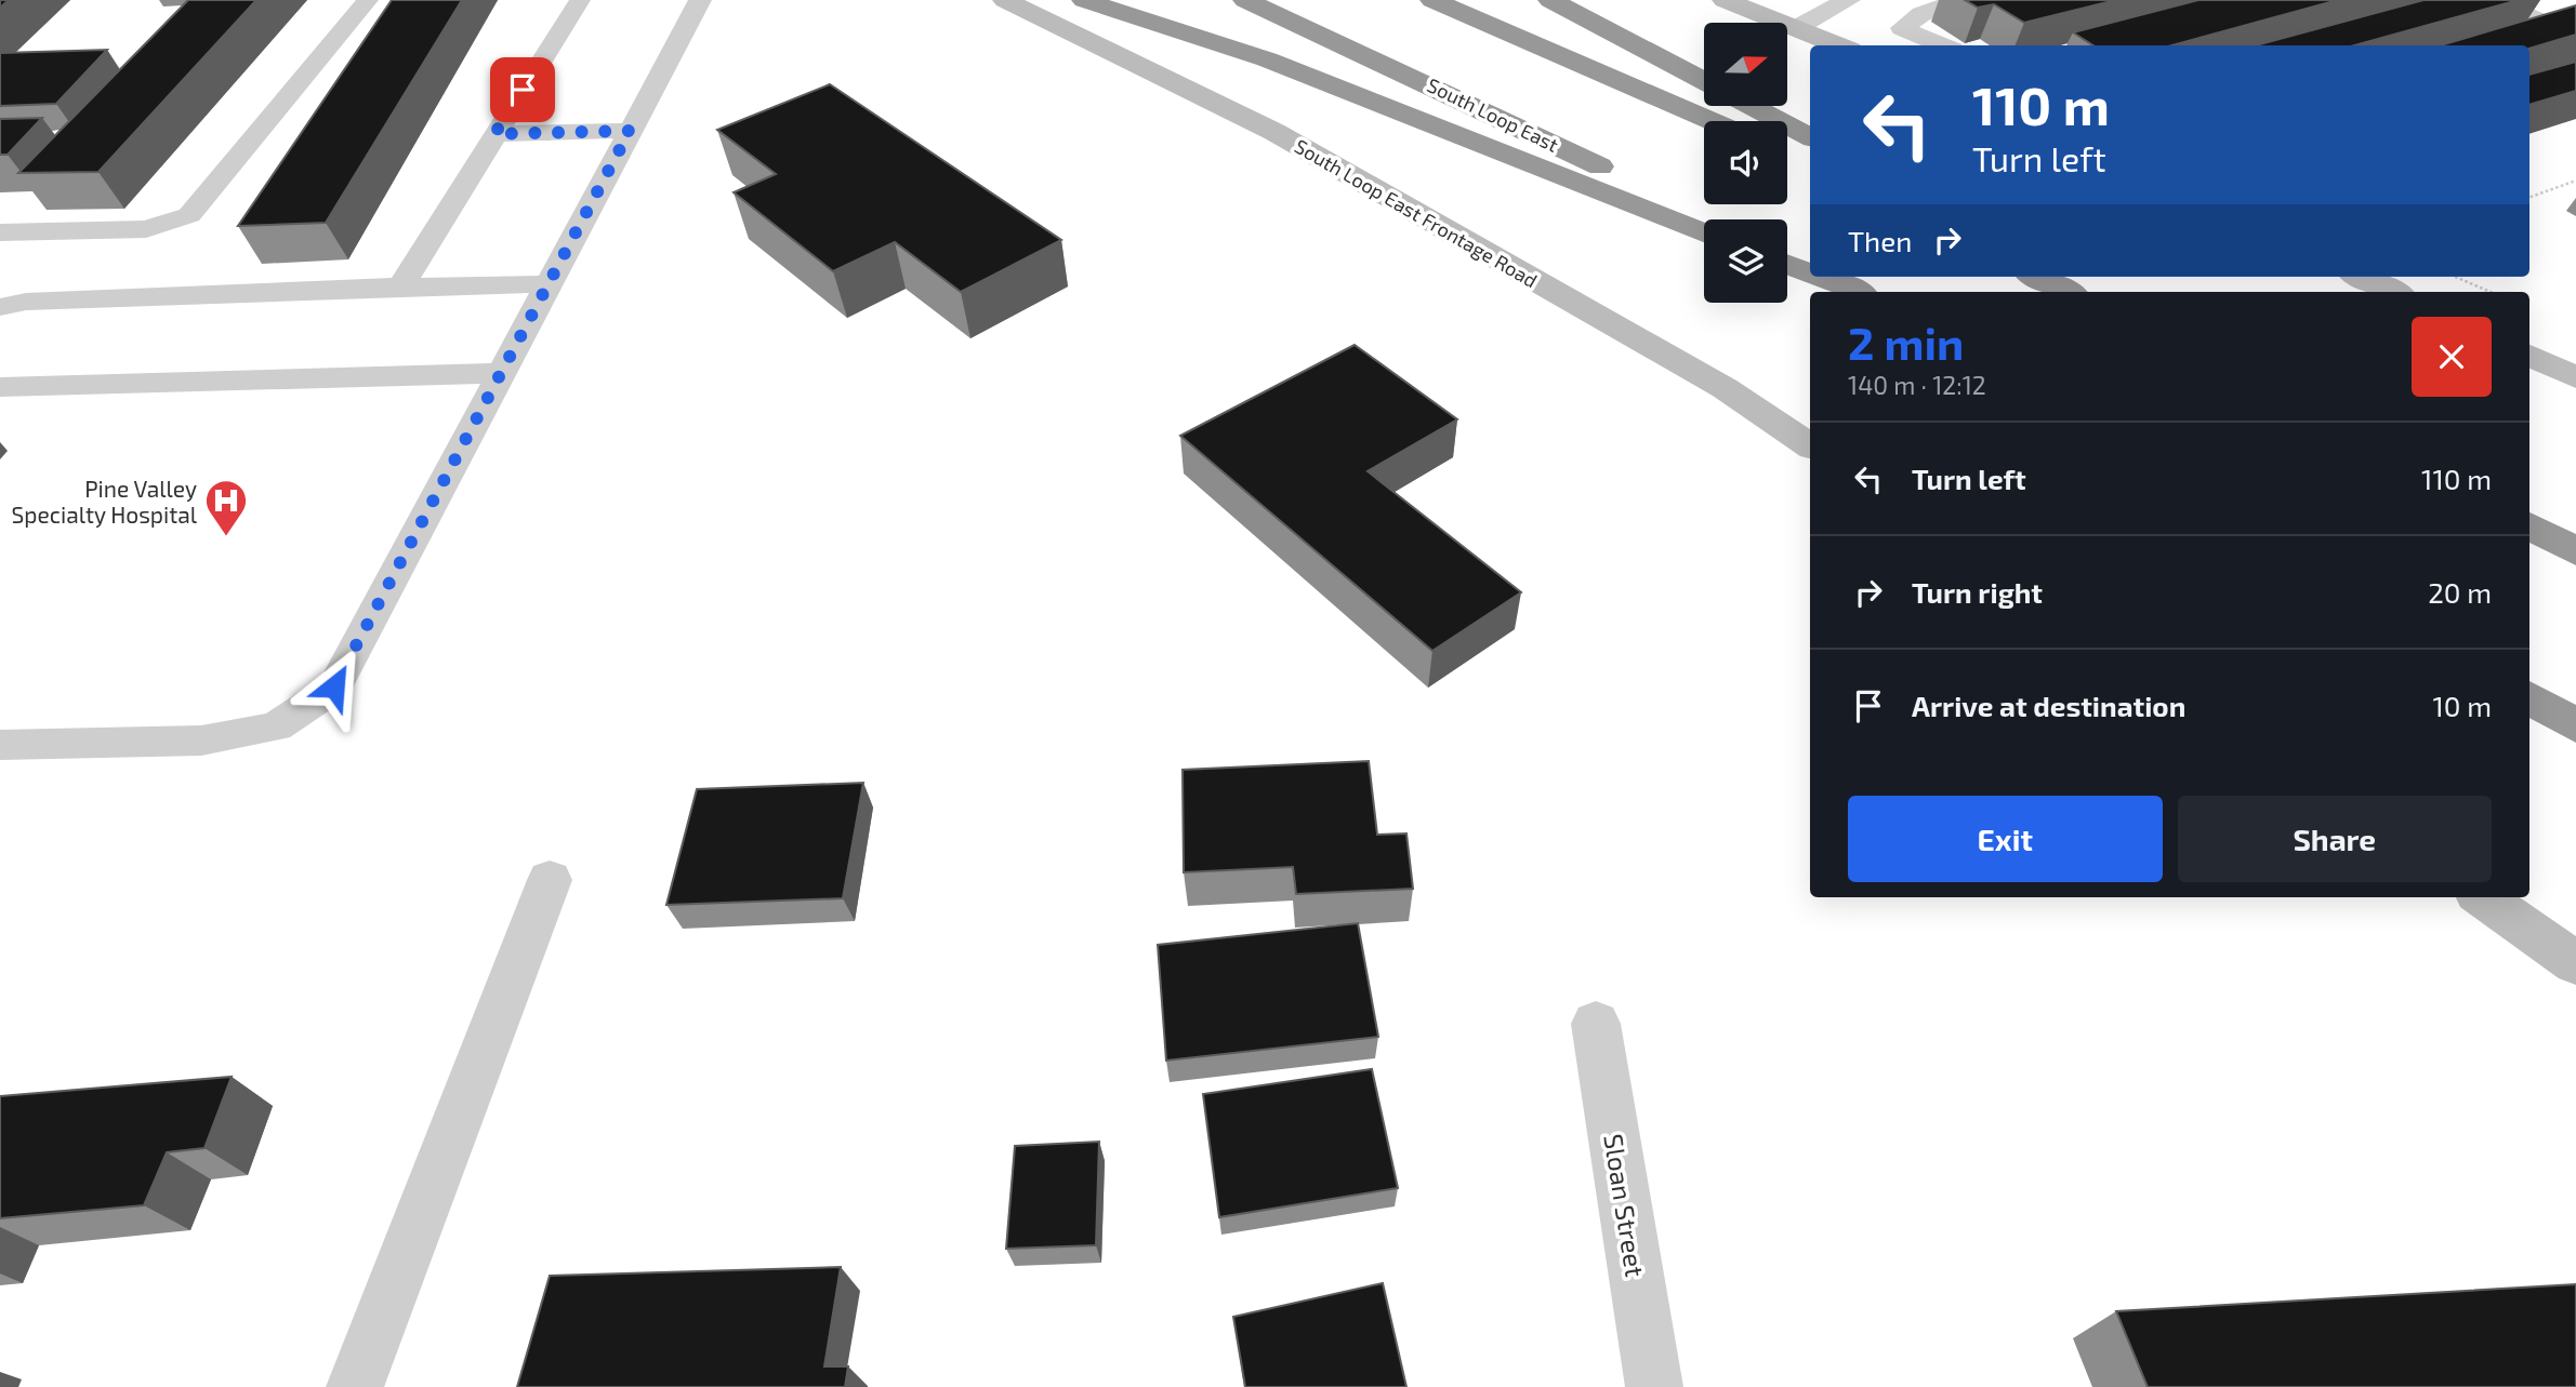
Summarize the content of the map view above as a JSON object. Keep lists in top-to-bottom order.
{
  "streets": {
    "highway": ["South Loop East"],
    "main road": ["South Loop East Frontage Road"],
    "street": ["Sloan Street"]
  },
  "places": {
    "hospital": ["Pine Valley Specialty Hospital"]
  },
  "north": "right",
  "page": {
    "turn": ["110 m", "Turn left"],
    "then": "Then",
    "heading": ["2 min", "140 m · 12:12"],
    "list": [
      {
        "name": "Turn left",
        "value": "110 m"
      },
      {
        "name": "Turn right",
        "value": "20 m"
      },
      {
        "name": "Arrive at destination",
        "value": "10 m"
      }
    ],
    "buttons": ["Exit", "Share"]
  }
}
